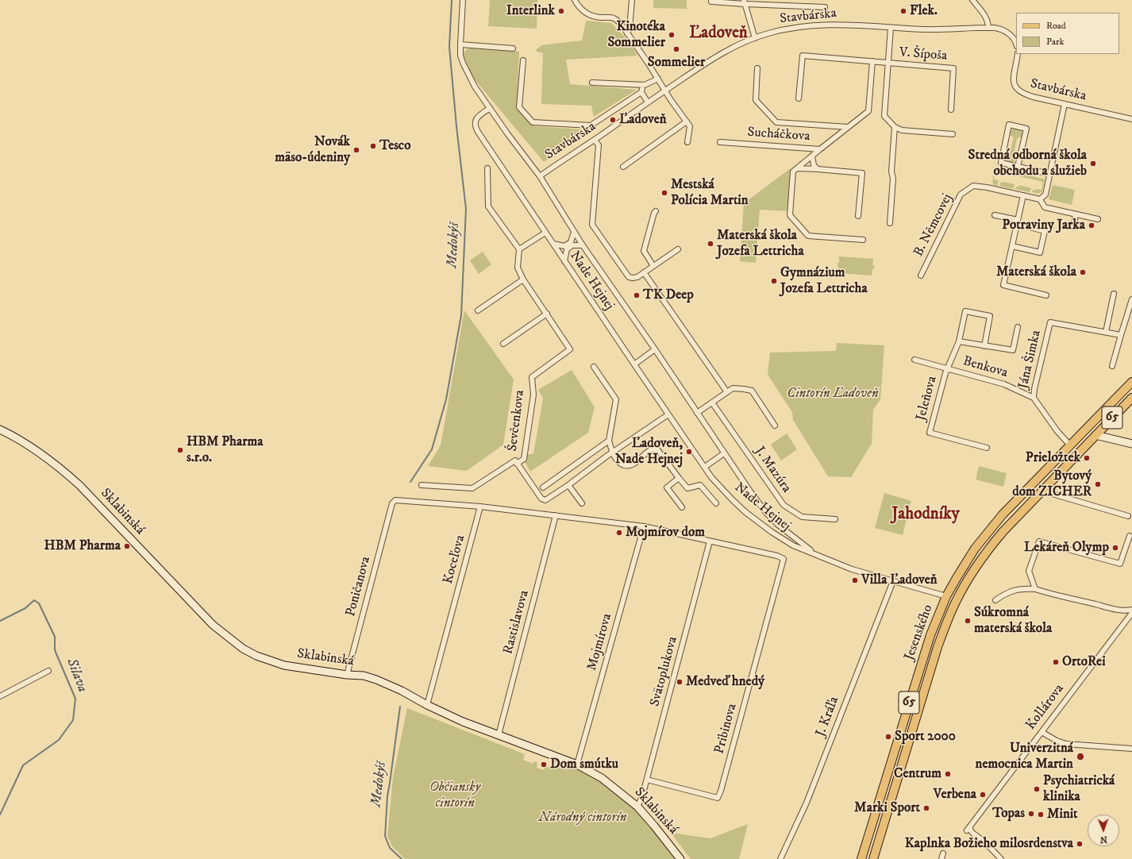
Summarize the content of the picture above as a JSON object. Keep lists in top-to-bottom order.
{
  "streets": {
    "main road": ["65", "Jesenského"],
    "street": [
      "Stavbárska",
      "V. Šípoša",
      "Sucháčkova",
      "B. Němcovej",
      "Nade Hejnej",
      "Jána Šimka",
      "Benkova",
      "Jeleňova",
      "Ševčenkova",
      "J. Mazúra",
      "Sklabinská",
      "Koceľova",
      "Poničanova",
      "Rastislavova",
      "Mojmírova",
      "Svätoplukova",
      "Kollárova",
      "J. Kráľa",
      "Pribinova"
    ]
  },
  "crossings": [
    ["Stavbárska", "V. Šípoša"],
    ["Stavbárska", "Nade Hejnej"],
    ["Nade Hejnej", "Jesenského"],
    ["Nade Hejnej", "J. Kráľa"],
    ["Jána Šimka", "Benkova"],
    ["Jána Šimka", "Jesenského"],
    ["Benkova", "Jeleňova"],
    ["Sklabinská", "Koceľova"],
    ["Sklabinská", "Poničanova"],
    ["Sklabinská", "Rastislavova"],
    ["Sklabinská", "Mojmírova"],
    ["Sklabinská", "Svätoplukova"],
    ["Koceľova", "Poničanova"],
    ["Svätoplukova", "Pribinova"]
  ],
  "districts": ["Ľadoveň", "Jahodníky"],
  "water": ["Medokýš", "Silava"],
  "parks": ["Cintorín Ľadoveň", "Občiansky cintorín", "Národný cintorín"],
  "places": [
    "Interlink",
    "Flek.",
    "Kinotéka Sommelier",
    "Sommelier",
    "Ľadoveň",
    "Tesco",
    "Novák mäso-údeniny",
    "Stredná odborná škola obchodu a služieb",
    "Mestská Polícia Martin",
    "Potraviny Jarka",
    "Materská škola Jozefa Lettricha",
    "Materská škola",
    "Gymnázium Jozefa Lettricha",
    "TK Deep",
    "HBM Pharma s.r.o.",
    "Ľadoveň, Nade Hejnej",
    "Prieložtek",
    "Bytový dom ZICHER",
    "Mojmírov dom",
    "HBM Pharma",
    "Lekáreň Olymp",
    "Villa Ľadoveň",
    "Súkromná materská škola",
    "OrtoRei",
    "Medveď hnedý",
    "Sport 2000",
    "Univerzitná nemocnica Martin",
    "Dom smútku",
    "Centrum",
    "Psychiatrická klinika",
    "Verbena",
    "Marki Sport",
    "Topas",
    "Minit",
    "Kaplnka Božieho milosrdenstva"
  ],
  "legend": ["Road", "Park"],
  "north": "bottom"
}
